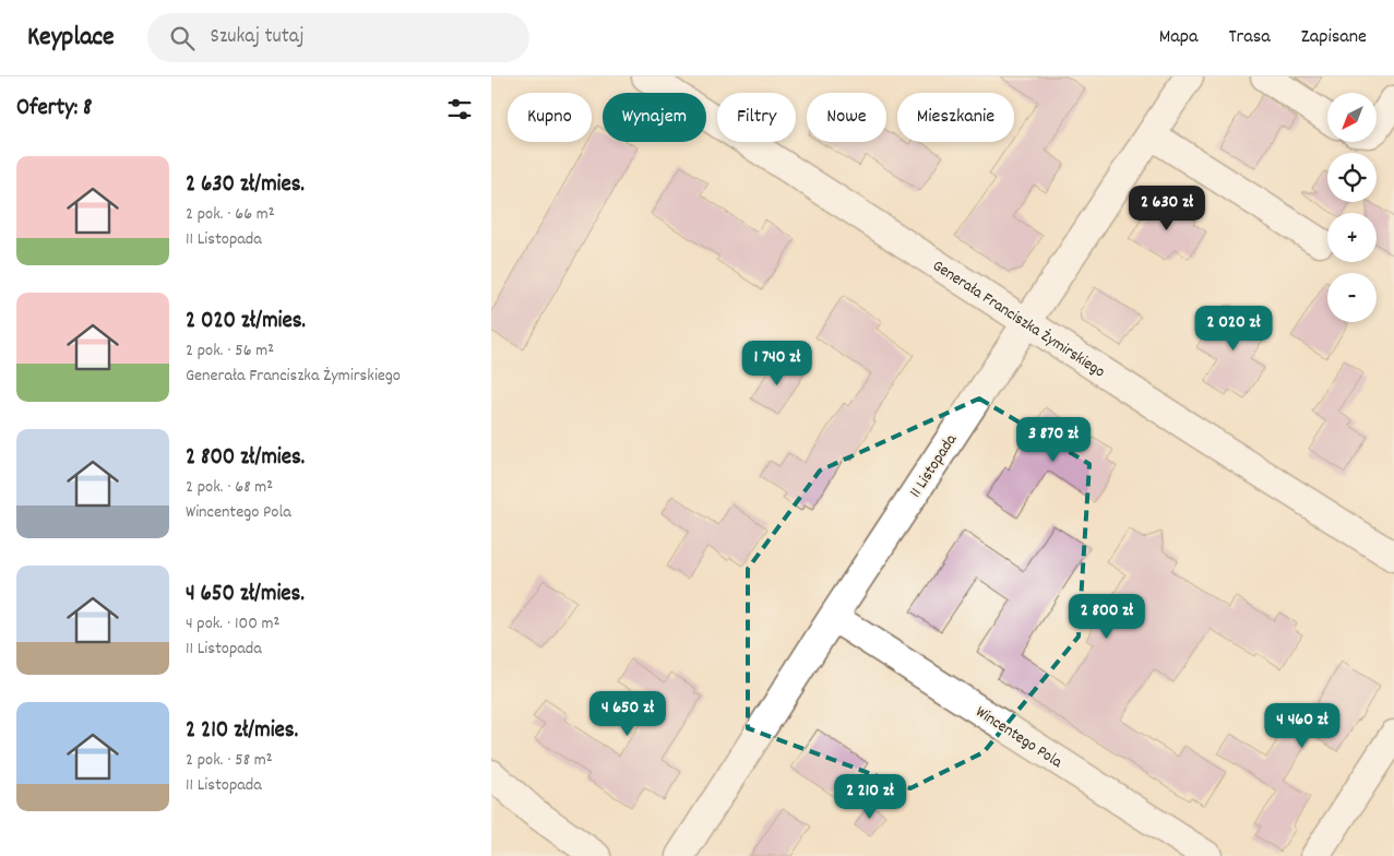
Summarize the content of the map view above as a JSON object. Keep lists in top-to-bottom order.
{
  "streets": {
    "street": ["Generała Franciszka Żymirskiego", "11 Listopada", "Wincentego Pola"]
  },
  "crossings": [
    ["Generała Franciszka Żymirskiego", "11 Listopada"],
    ["11 Listopada", "Wincentego Pola"]
  ],
  "north": "bottom left",
  "page": {
    "header": "Keyplace",
    "search": "Szukaj tutaj",
    "nav": ["Mapa", "Trasa", "Zapisane"],
    "heading": "Oferty: 8",
    "map_buttons": ["+", "−"],
    "chip": [
      "Kupno",
      "Wynajem",
      "Filtry",
      "Nowe",
      "Mieszkanie"
    ],
    "list": [
      {
        "name": "2 630 zł/mies.",
        "note": "2 pok. · 66 m² · 11 Listopada"
      },
      {
        "name": "2 020 zł/mies.",
        "note": "2 pok. · 56 m² · Generała Franciszka Żymirskiego"
      },
      {
        "name": "2 800 zł/mies.",
        "note": "2 pok. · 68 m² · Wincentego Pola"
      },
      {
        "name": "4 650 zł/mies.",
        "note": "4 pok. · 100 m² · 11 Listopada"
      },
      {
        "name": "2 210 zł/mies.",
        "note": "2 pok. · 58 m² · 11 Listopada"
      }
    ],
    "price": [
      "2 630 zł",
      "2 020 zł",
      "1 740 zł",
      "3 870 zł",
      "2 800 zł",
      "4 650 zł",
      "4 460 zł",
      "2 210 zł"
    ]
  }
}
